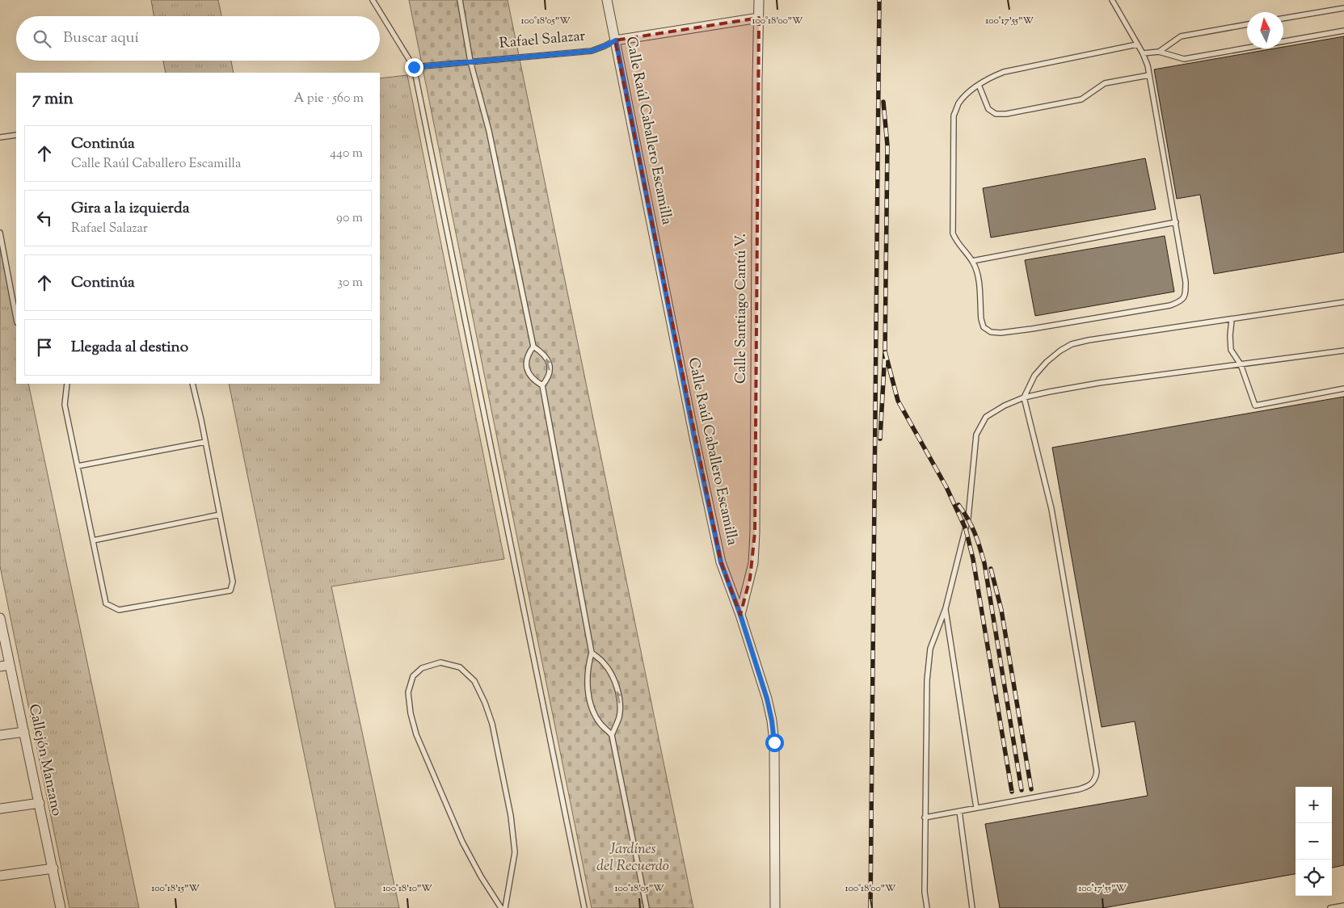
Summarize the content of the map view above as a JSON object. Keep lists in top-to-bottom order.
{
  "streets": {
    "street": [
      "Rafael Salazar",
      "Calle Raúl Caballero Escamilla",
      "Calle Santiago Cantú V.",
      "Callejón Manzano"
    ]
  },
  "crossings": [
    ["Rafael Salazar", "Calle Raúl Caballero Escamilla"],
    ["Rafael Salazar", "Calle Santiago Cantú V."],
    ["Calle Raúl Caballero Escamilla", "Calle Santiago Cantú V."]
  ],
  "parks": ["Jardínes del Recuerdo"],
  "north": "top",
  "page": {
    "search": "Buscar aquí",
    "heading": ["7 min", "A pie · 560 m"],
    "list": [
      ["Continúa", "Calle Raúl Caballero Escamilla", "440 m"],
      ["Gira a la izquierda", "Rafael Salazar", "90 m"],
      ["Continúa", "30 m"],
      "Llegada al destino"
    ],
    "map_buttons": ["+", "−"]
  },
  "coordinates": [
    "100°18'05\"W",
    "100°18'00\"W",
    "100°17'55\"W",
    "100°18'15\"W",
    "100°18'10\"W"
  ]
}
